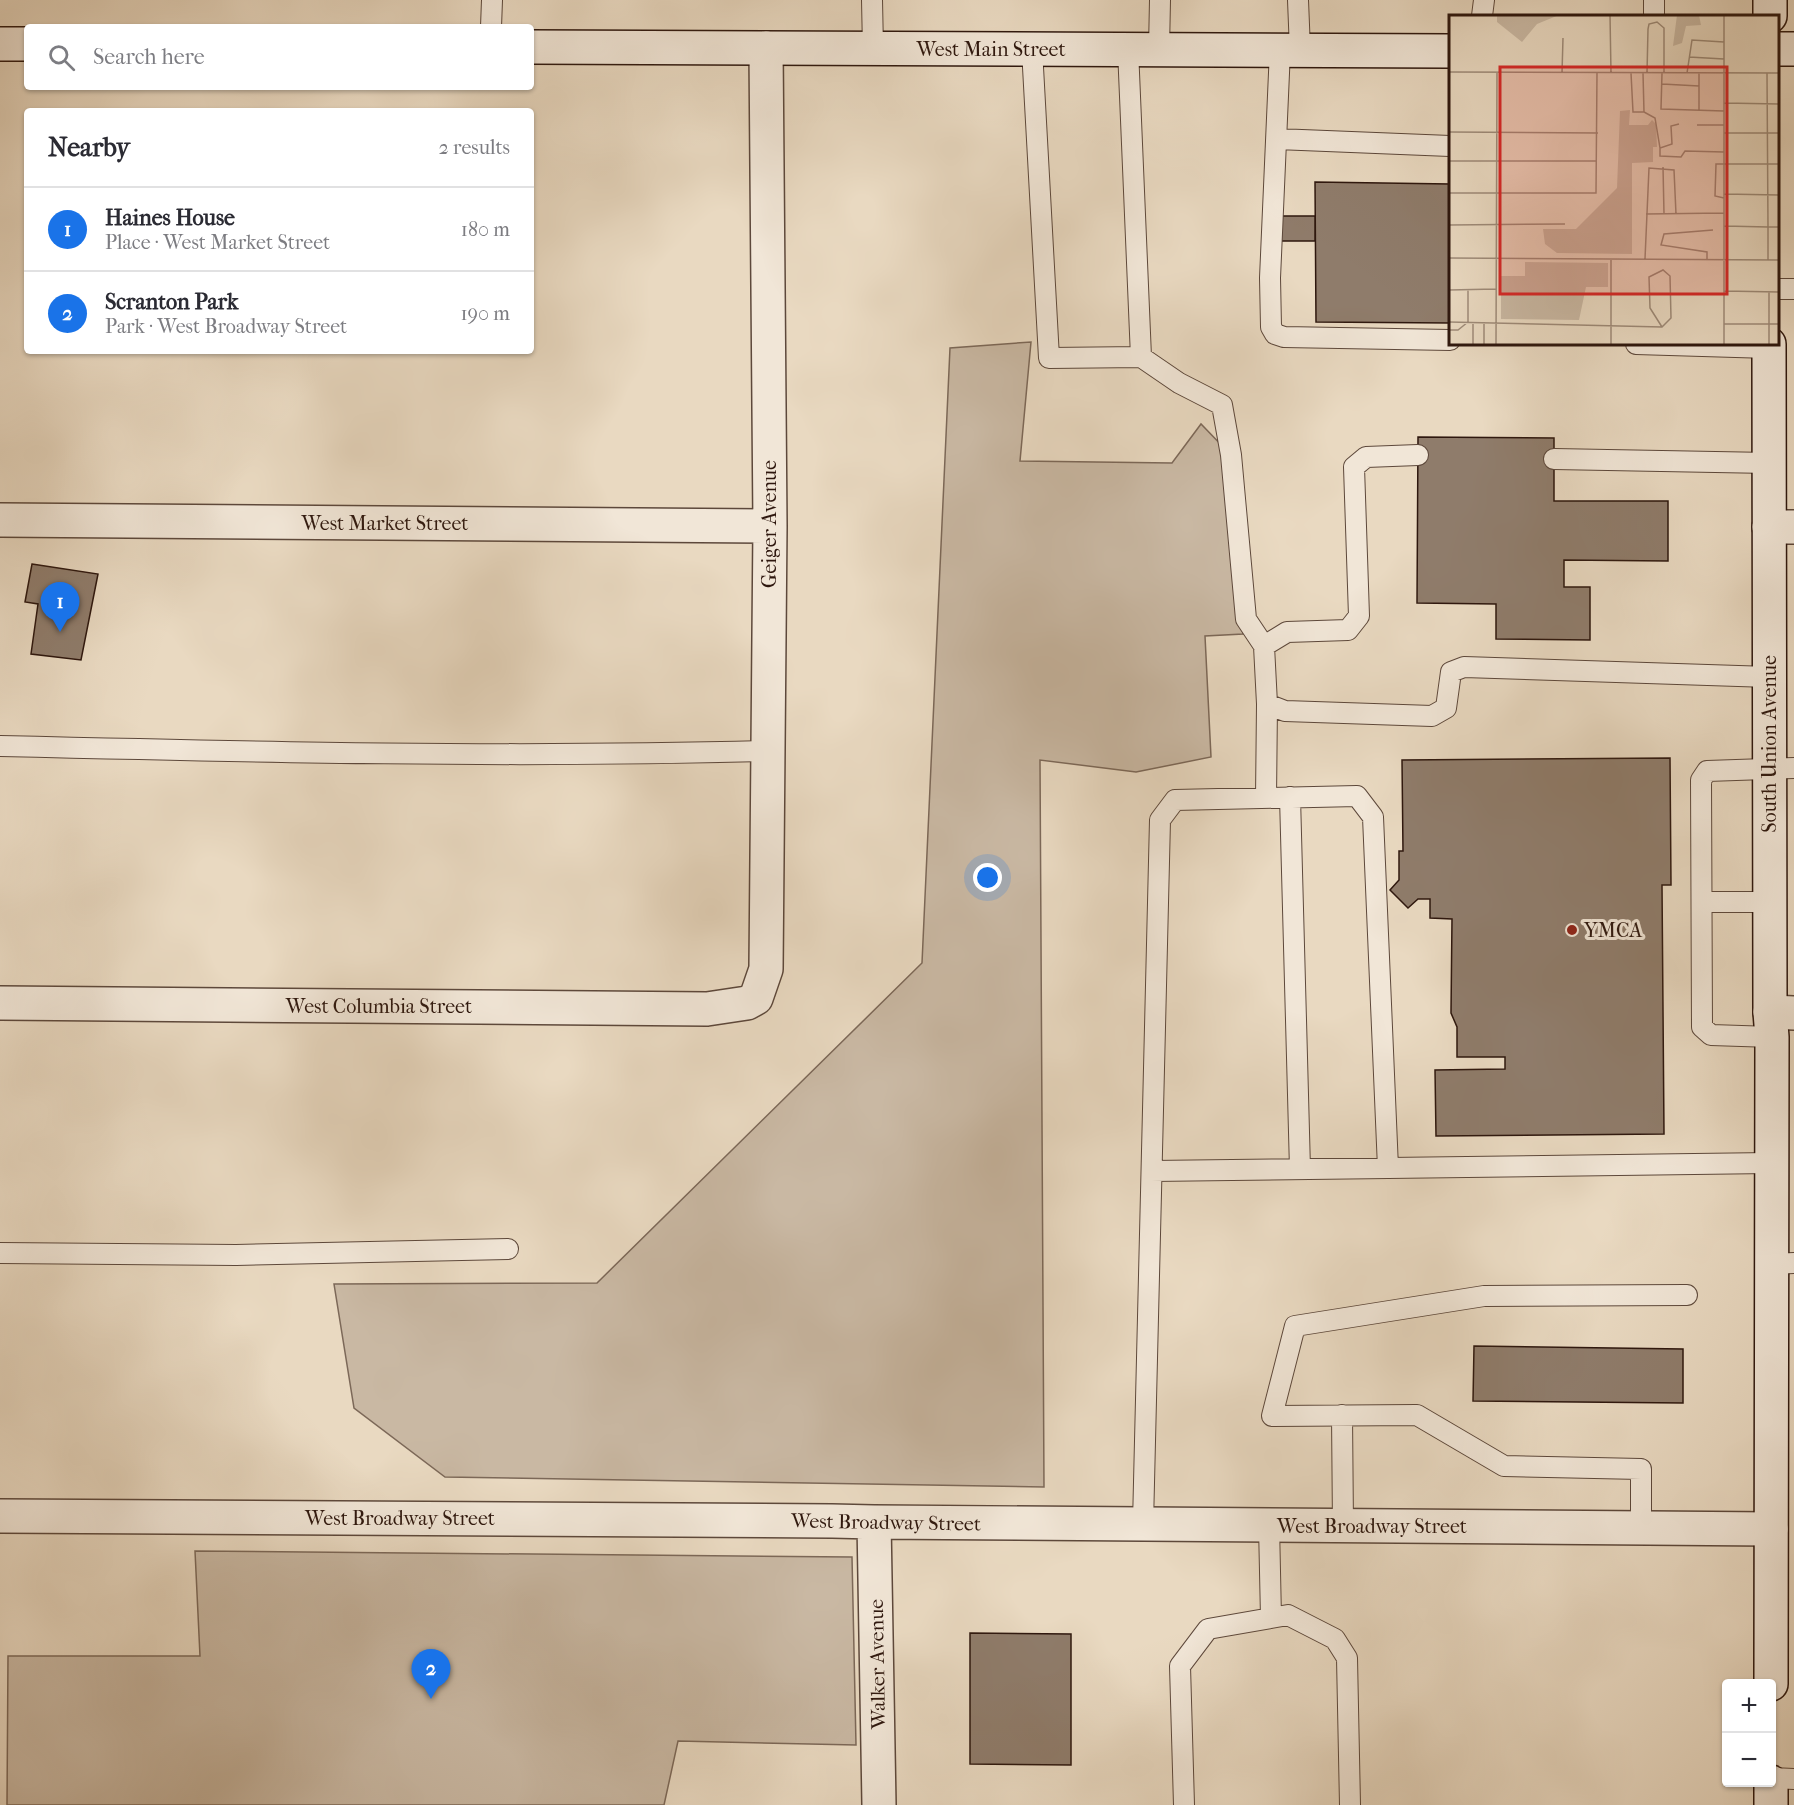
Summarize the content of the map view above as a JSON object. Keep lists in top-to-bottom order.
{
  "streets": {
    "street": [
      "West Main Street",
      "West Market Street",
      "Geiger Avenue",
      "South Union Avenue",
      "West Columbia Street",
      "West Broadway Street",
      "Walker Avenue"
    ]
  },
  "crossings": [
    ["West Main Street", "Geiger Avenue"],
    ["West Market Street", "Geiger Avenue"],
    ["Geiger Avenue", "West Columbia Street"],
    ["South Union Avenue", "West Broadway Street"],
    ["West Broadway Street", "Walker Avenue"]
  ],
  "places": ["YMCA"],
  "page": {
    "search": "Search here",
    "heading": ["Nearby", "2 results"],
    "list": [
      {
        "mark": "1",
        "name": "Haines House",
        "note": "Place · West Market Street",
        "value": "180 m"
      },
      {
        "mark": "2",
        "name": "Scranton Park",
        "note": "Park · West Broadway Street",
        "value": "190 m"
      }
    ],
    "pins": ["1", "2"],
    "map_buttons": ["+", "−"]
  }
}
